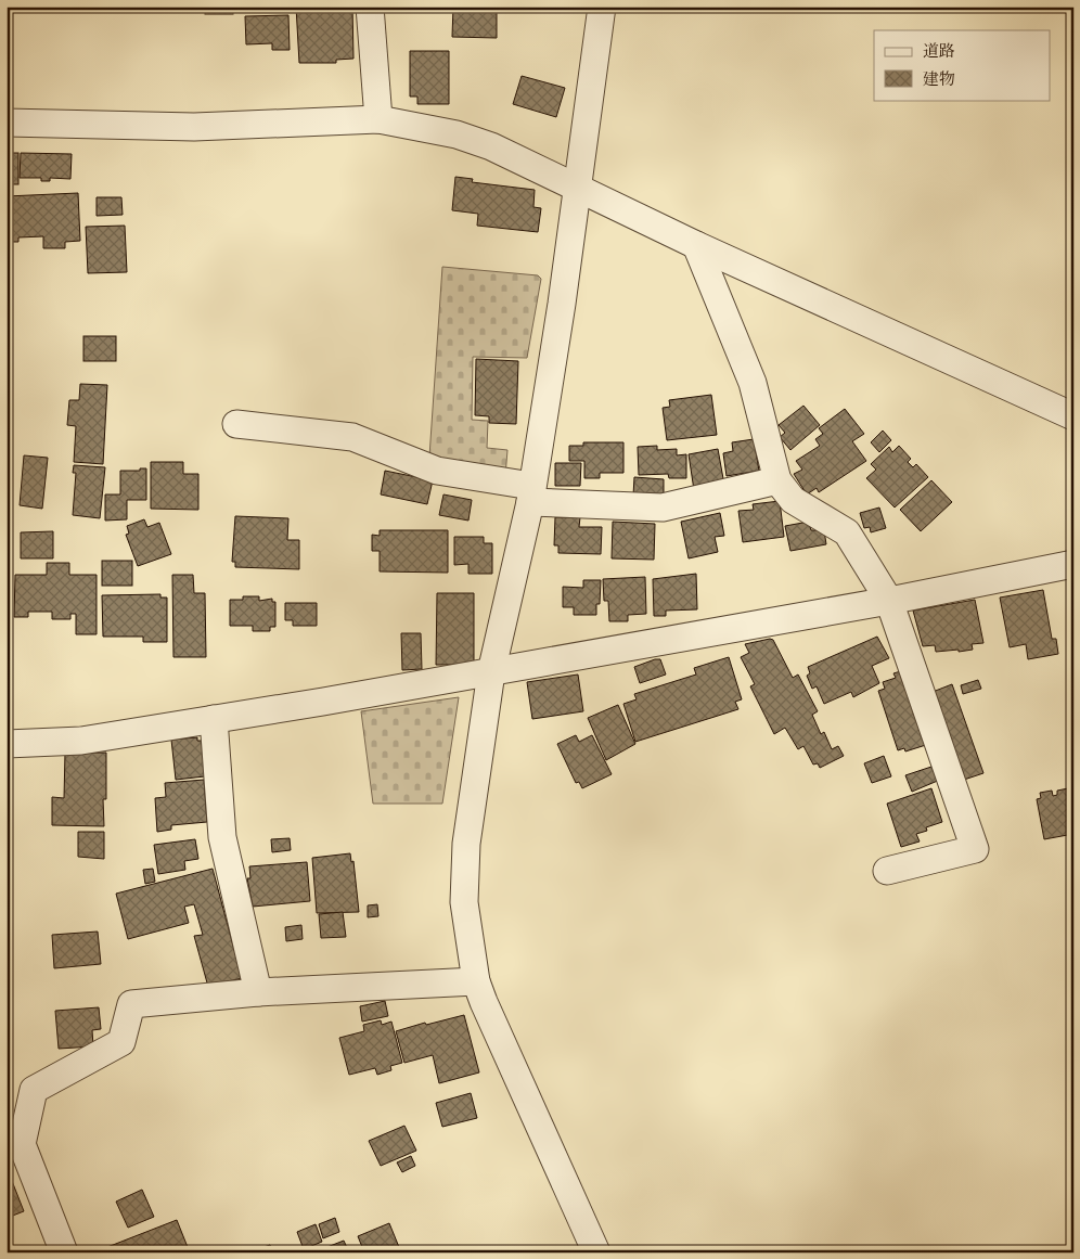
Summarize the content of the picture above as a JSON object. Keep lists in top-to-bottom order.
{
  "legend": ["道路", "建物"]
}
